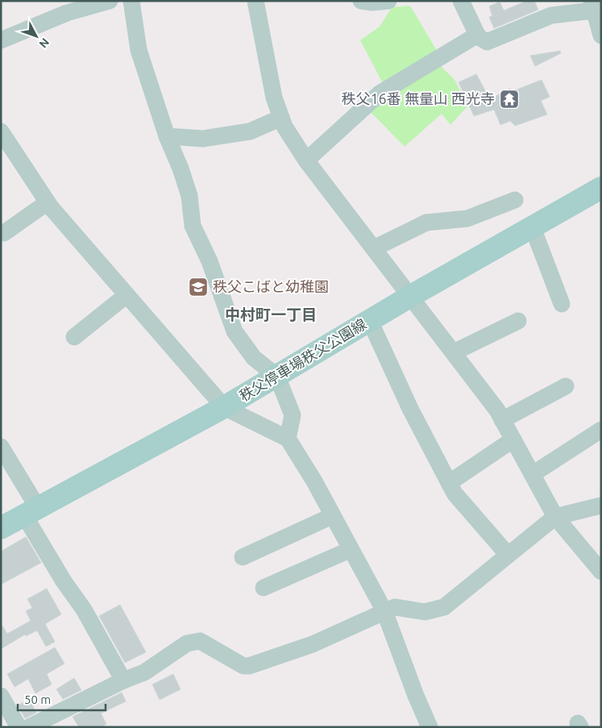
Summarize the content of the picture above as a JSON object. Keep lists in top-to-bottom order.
{
  "streets": {
    "main road": ["秩父停車場秩父公園線"]
  },
  "districts": ["中村町一丁目"],
  "places": {
    "temple": ["秩父16番 無量山 西光寺"],
    "school or university": ["秩父こばと幼稚園"]
  },
  "scale_bar": "50 m",
  "north": "bottom right"
}
